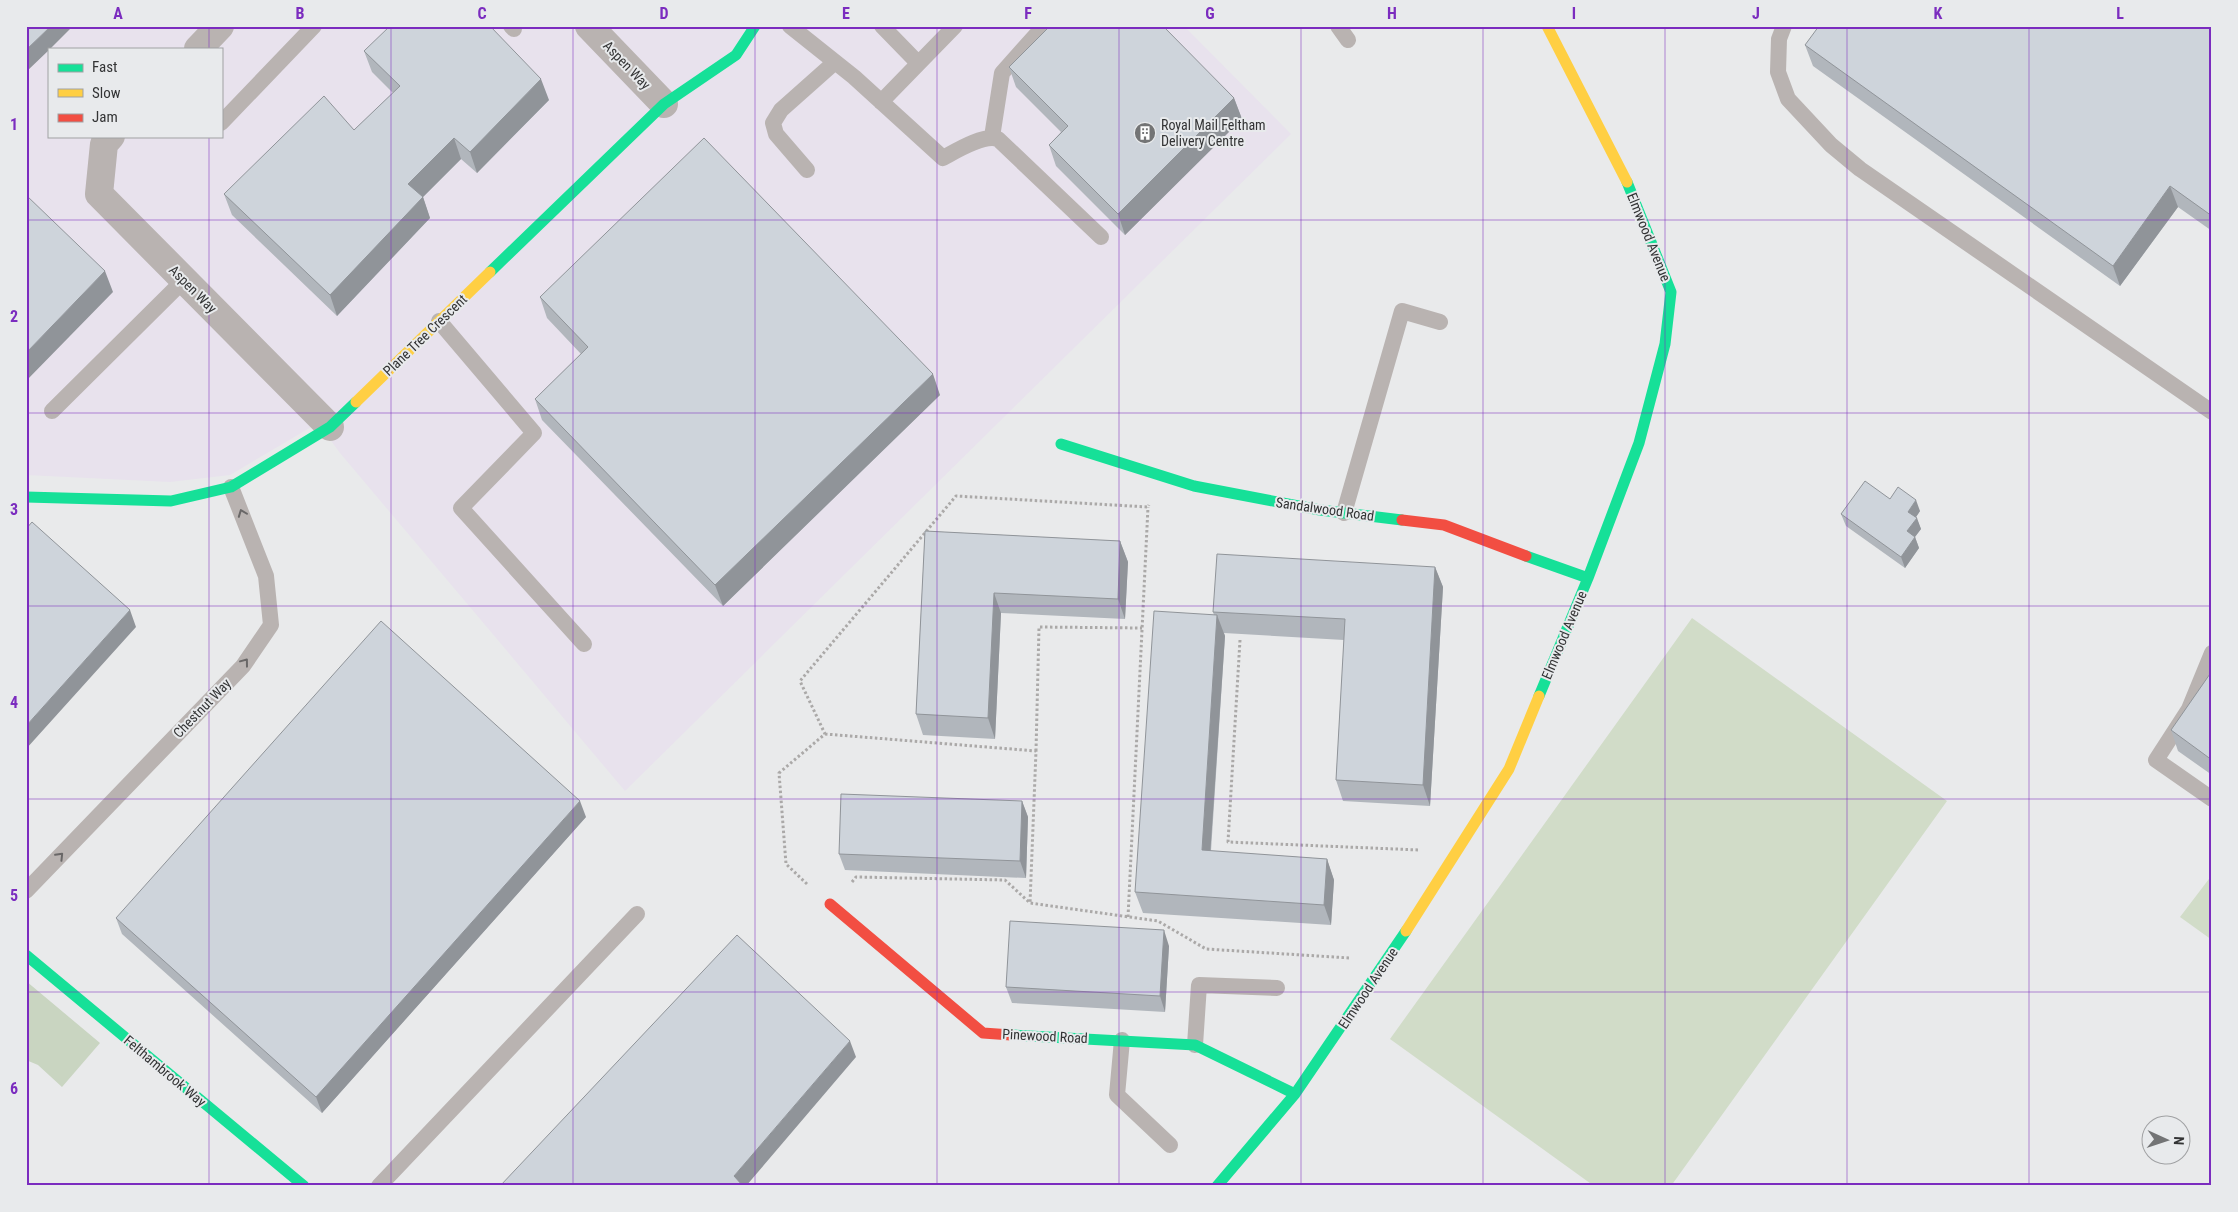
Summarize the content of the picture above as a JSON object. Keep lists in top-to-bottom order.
{
  "streets": {
    "street": [
      "Aspen Way",
      "Elmwood Avenue",
      "Plane Tree Crescent",
      "Sandalwood Road",
      "Pinewood Road",
      "Felthambrook Way"
    ],
    "lane": ["Chestnut Way"]
  },
  "crossings": [
    ["Aspen Way", "Plane Tree Crescent"],
    ["Elmwood Avenue", "Sandalwood Road"],
    ["Elmwood Avenue", "Pinewood Road"],
    ["Plane Tree Crescent", "Chestnut Way"]
  ],
  "one_way": ["Chestnut Way"],
  "places": {
    "building": ["Royal Mail Feltham Delivery Centre"]
  },
  "legend": ["Fast", "Slow", "Jam"],
  "north": "right",
  "grid": {
    "columns": [
      "A",
      "B",
      "C",
      "D",
      "E",
      "F",
      "G",
      "H",
      "I",
      "J",
      "K",
      "L"
    ],
    "rows": [
      "1",
      "2",
      "3",
      "4",
      "5",
      "6"
    ]
  }
}
